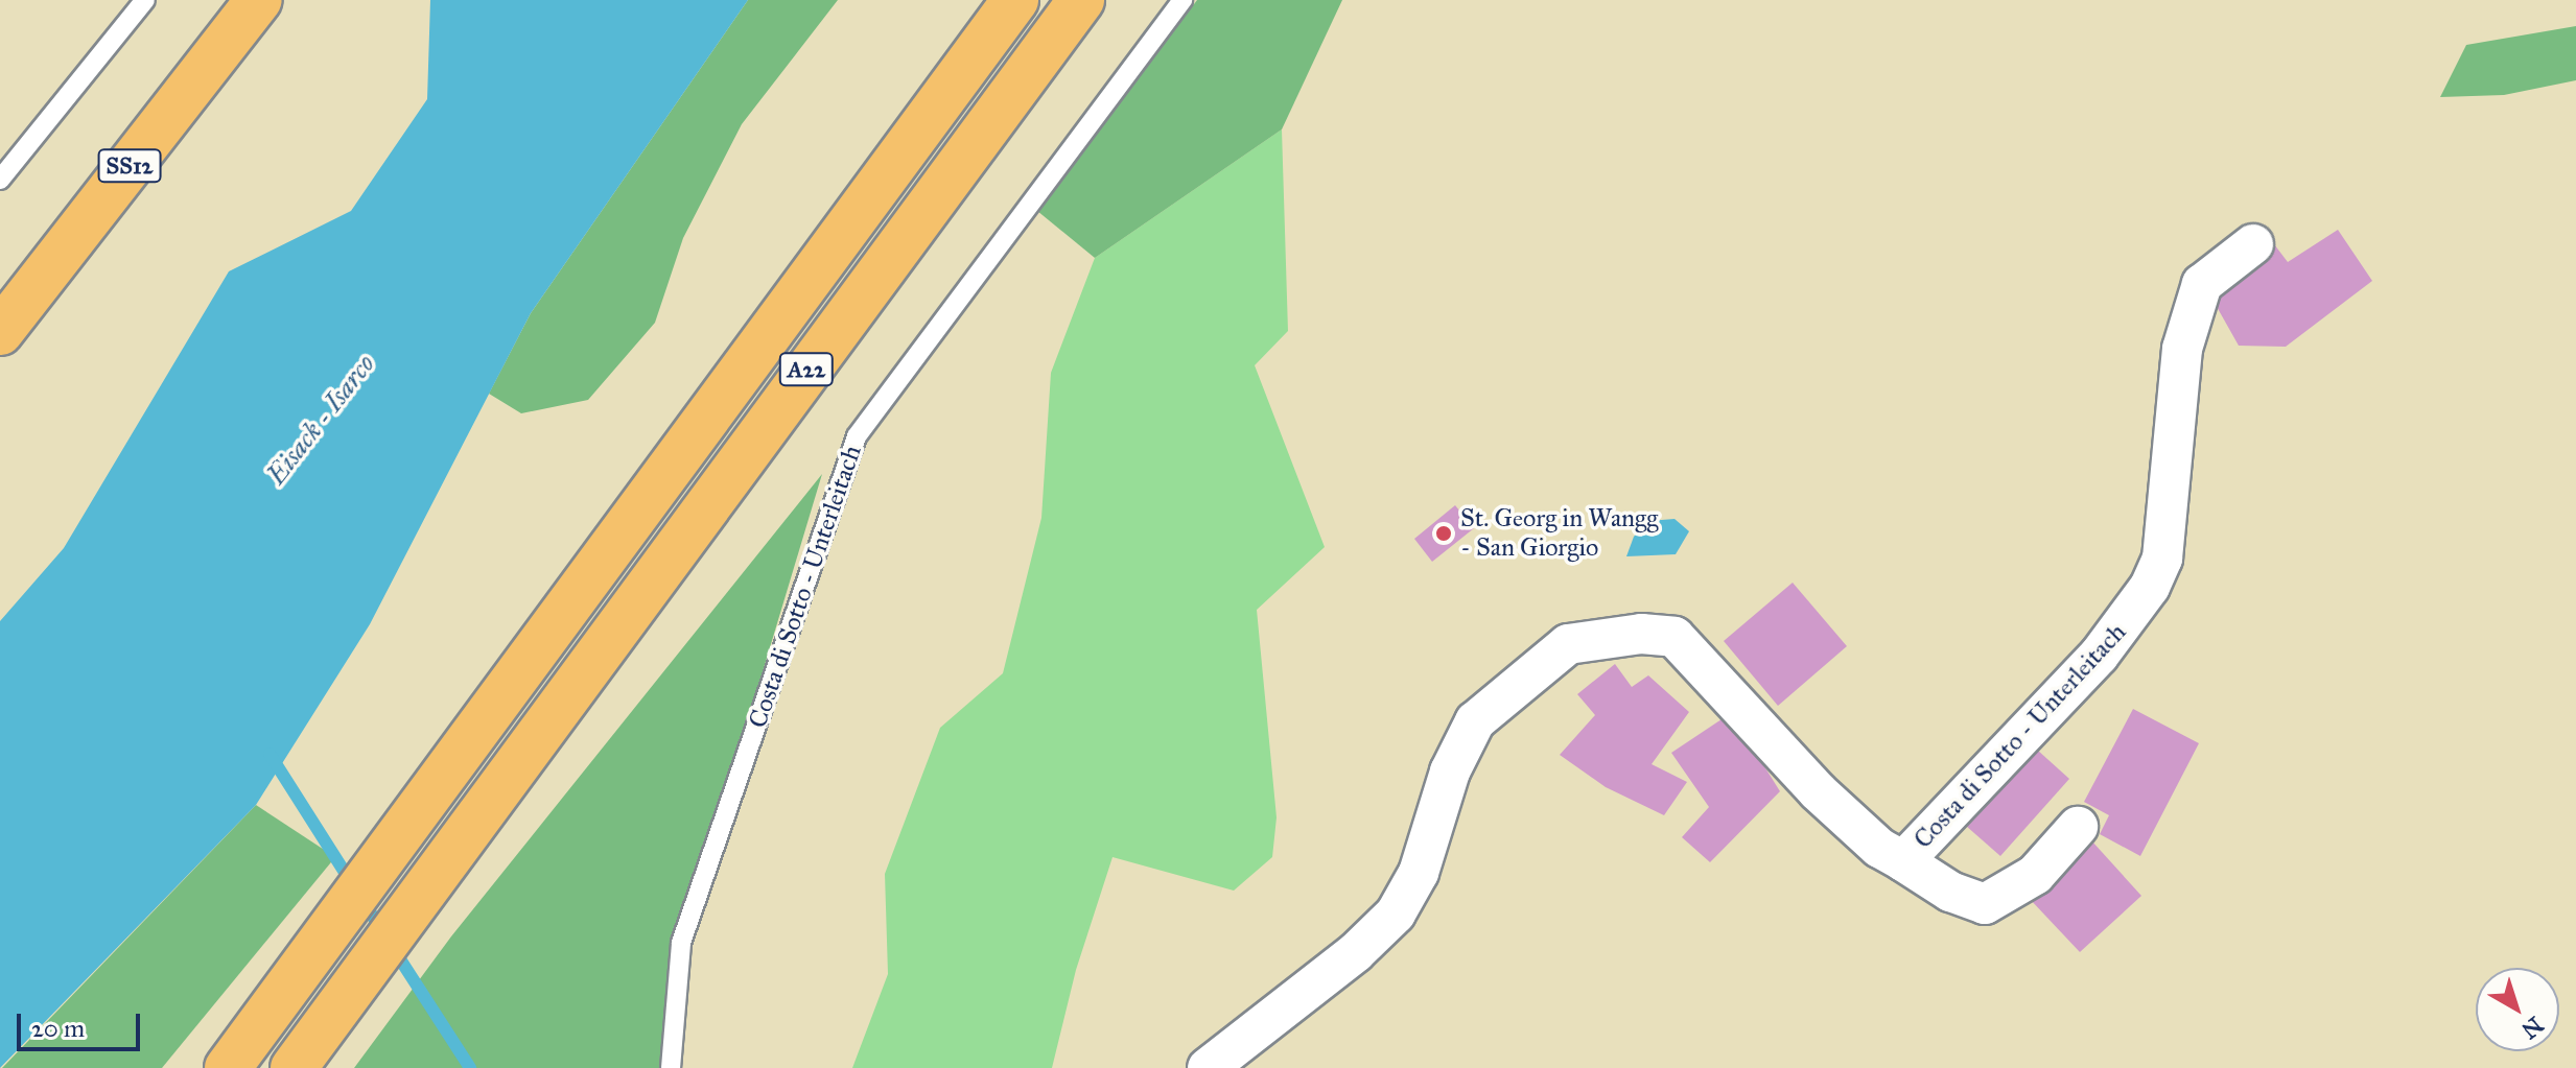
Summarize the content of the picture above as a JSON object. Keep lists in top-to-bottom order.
{
  "streets": {
    "main road": ["SS12", "A22"],
    "street": ["Costa di Sotto - Unterleitach"]
  },
  "water": ["Eisack - Isarco"],
  "places": ["St. Georg in Wangg - San Giorgio"],
  "scale_bar": "20 m",
  "north": "bottom right"
}
